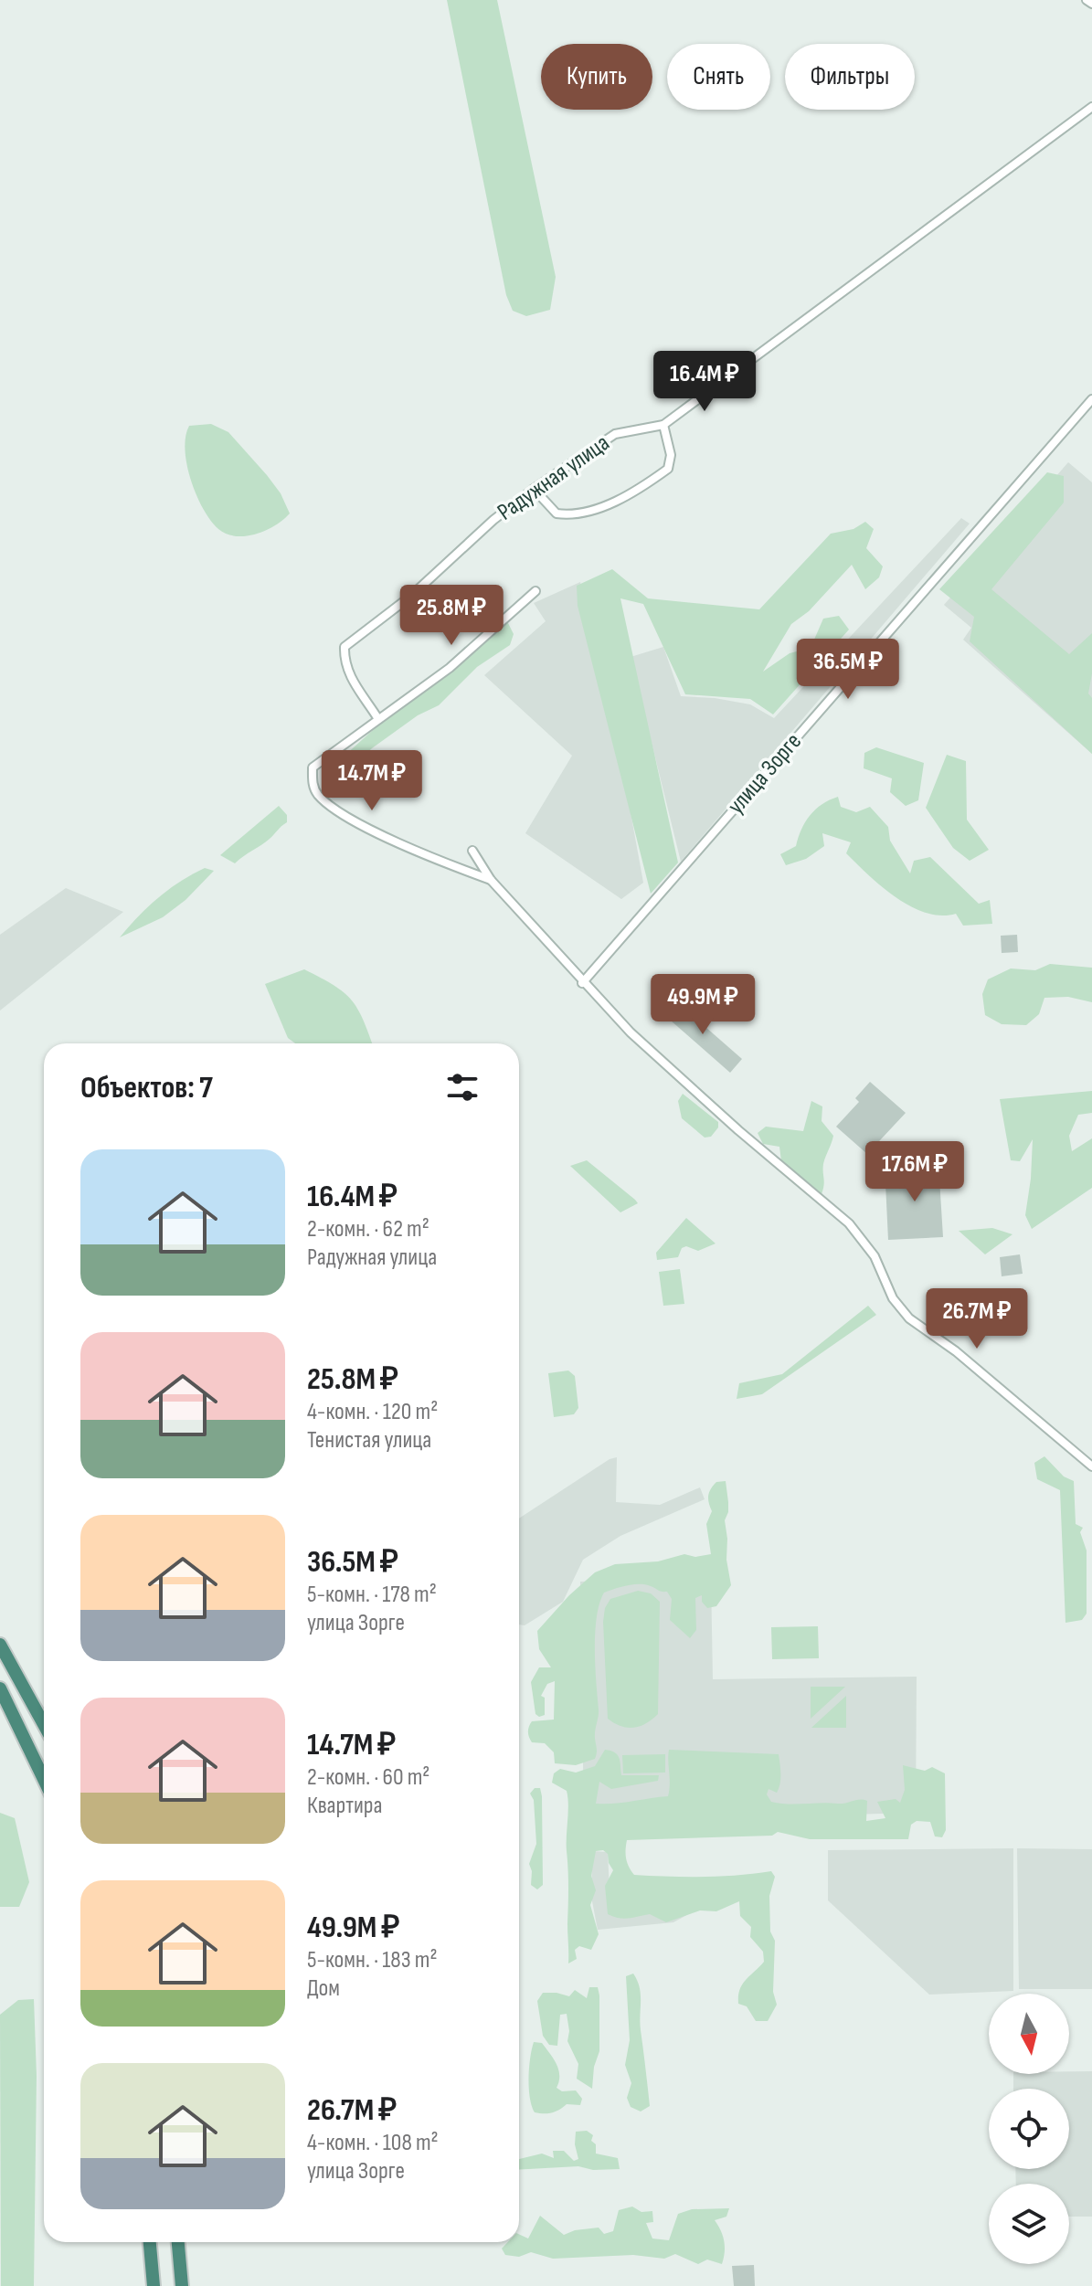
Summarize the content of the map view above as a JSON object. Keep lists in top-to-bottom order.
{
  "streets": {
    "street": ["Радужная улица", "улица Зорге"]
  },
  "north": "bottom",
  "page": {
    "chip": ["Купить", "Снять", "Фильтры"],
    "price": [
      "16.4M ₽",
      "25.8M ₽",
      "36.5M ₽",
      "14.7M ₽",
      "49.9M ₽",
      "17.6M ₽",
      "26.7M ₽"
    ],
    "heading": "Объектов: 7",
    "list": [
      {
        "name": "16.4M ₽",
        "note": "2-комн. · 62 m² · Радужная улица"
      },
      {
        "name": "25.8M ₽",
        "note": "4-комн. · 120 m² · Тенистая улица"
      },
      {
        "name": "36.5M ₽",
        "note": "5-комн. · 178 m² · улица Зорге"
      },
      {
        "name": "14.7M ₽",
        "note": "2-комн. · 60 m² · Квартира"
      },
      {
        "name": "49.9M ₽",
        "note": "5-комн. · 183 m² · Дом"
      },
      {
        "name": "26.7M ₽",
        "note": "4-комн. · 108 m² · улица Зорге"
      }
    ]
  }
}
